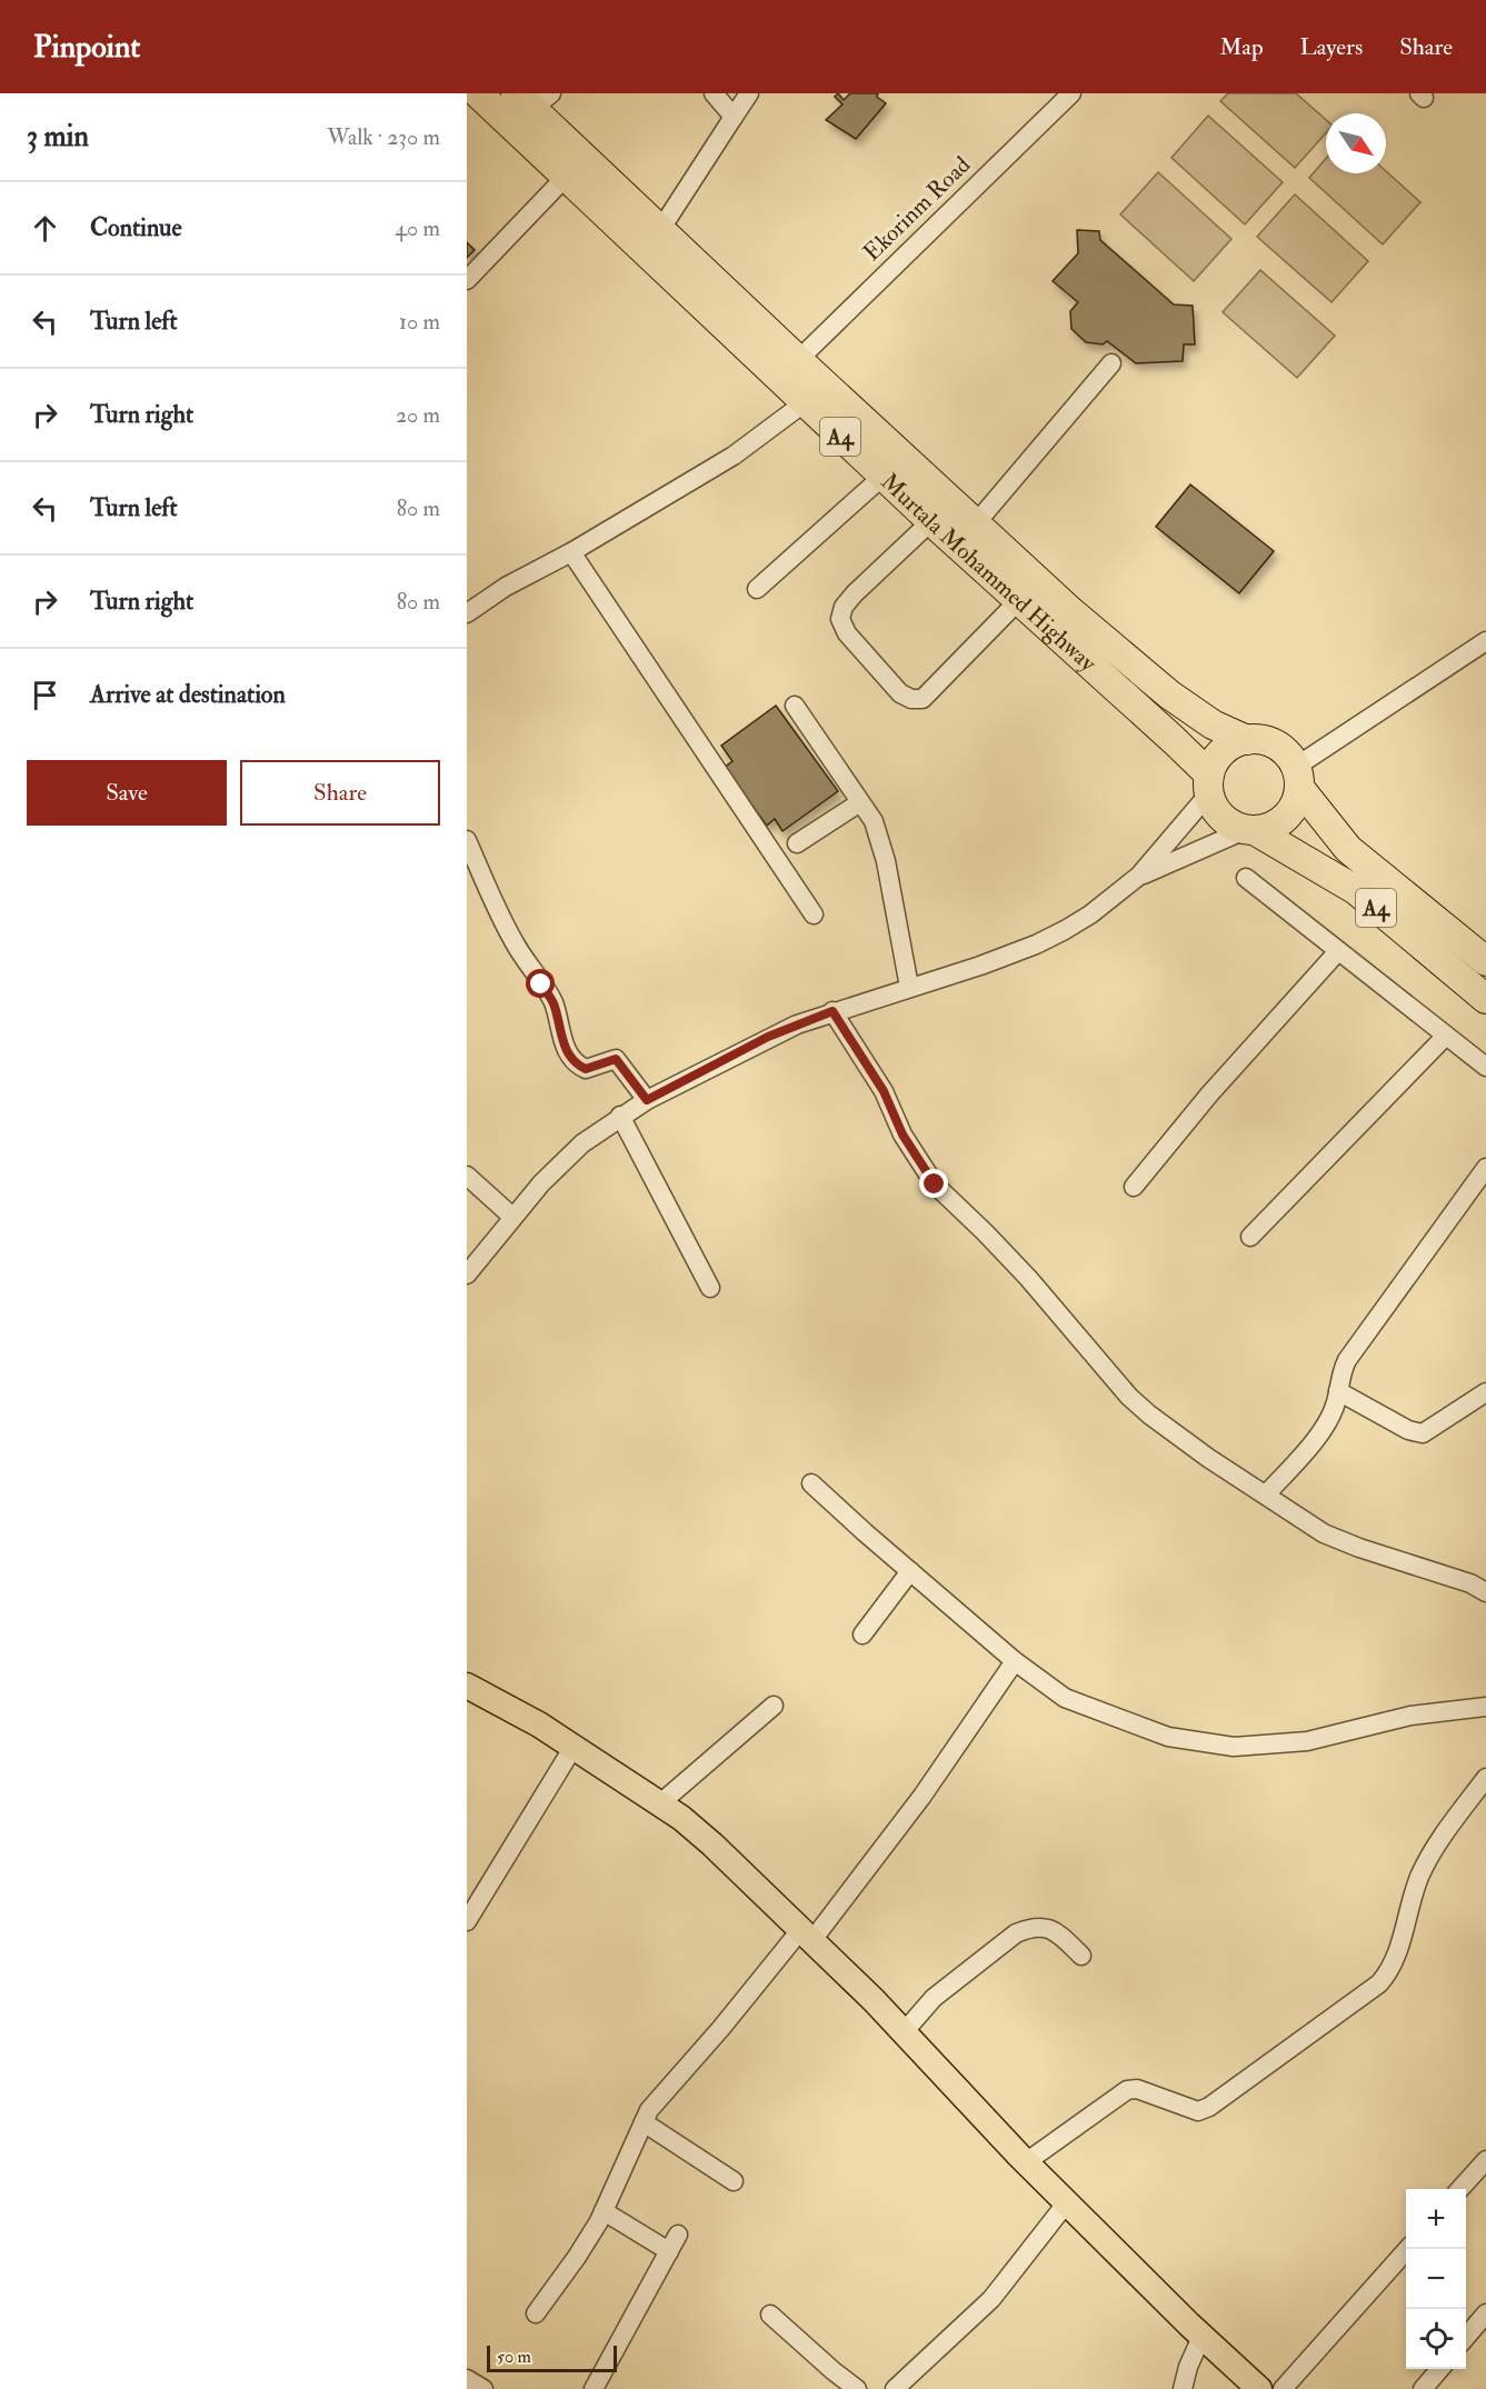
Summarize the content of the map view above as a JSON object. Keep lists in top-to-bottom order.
{
  "streets": {
    "highway": ["A4", "Murtala Mohammed Highway"],
    "street": ["Ekorinm Road"]
  },
  "crossings": [
    ["Ekorinm Road", "Murtala Mohammed Highway"],
    ["A4", "Murtala Mohammed Highway"]
  ],
  "scale_bar": "50 m",
  "north": "bottom right",
  "page": {
    "header": "Pinpoint",
    "nav": ["Map", "Layers", "Share"],
    "heading": ["3 min", "Walk · 230 m"],
    "list": [
      ["Continue", "40 m"],
      ["Turn left", "10 m"],
      ["Turn right", "20 m"],
      ["Turn left", "80 m"],
      ["Turn right", "80 m"],
      "Arrive at destination"
    ],
    "buttons": ["Save", "Share"],
    "map_buttons": ["+", "−"],
    "scale": "50 m"
  }
}
